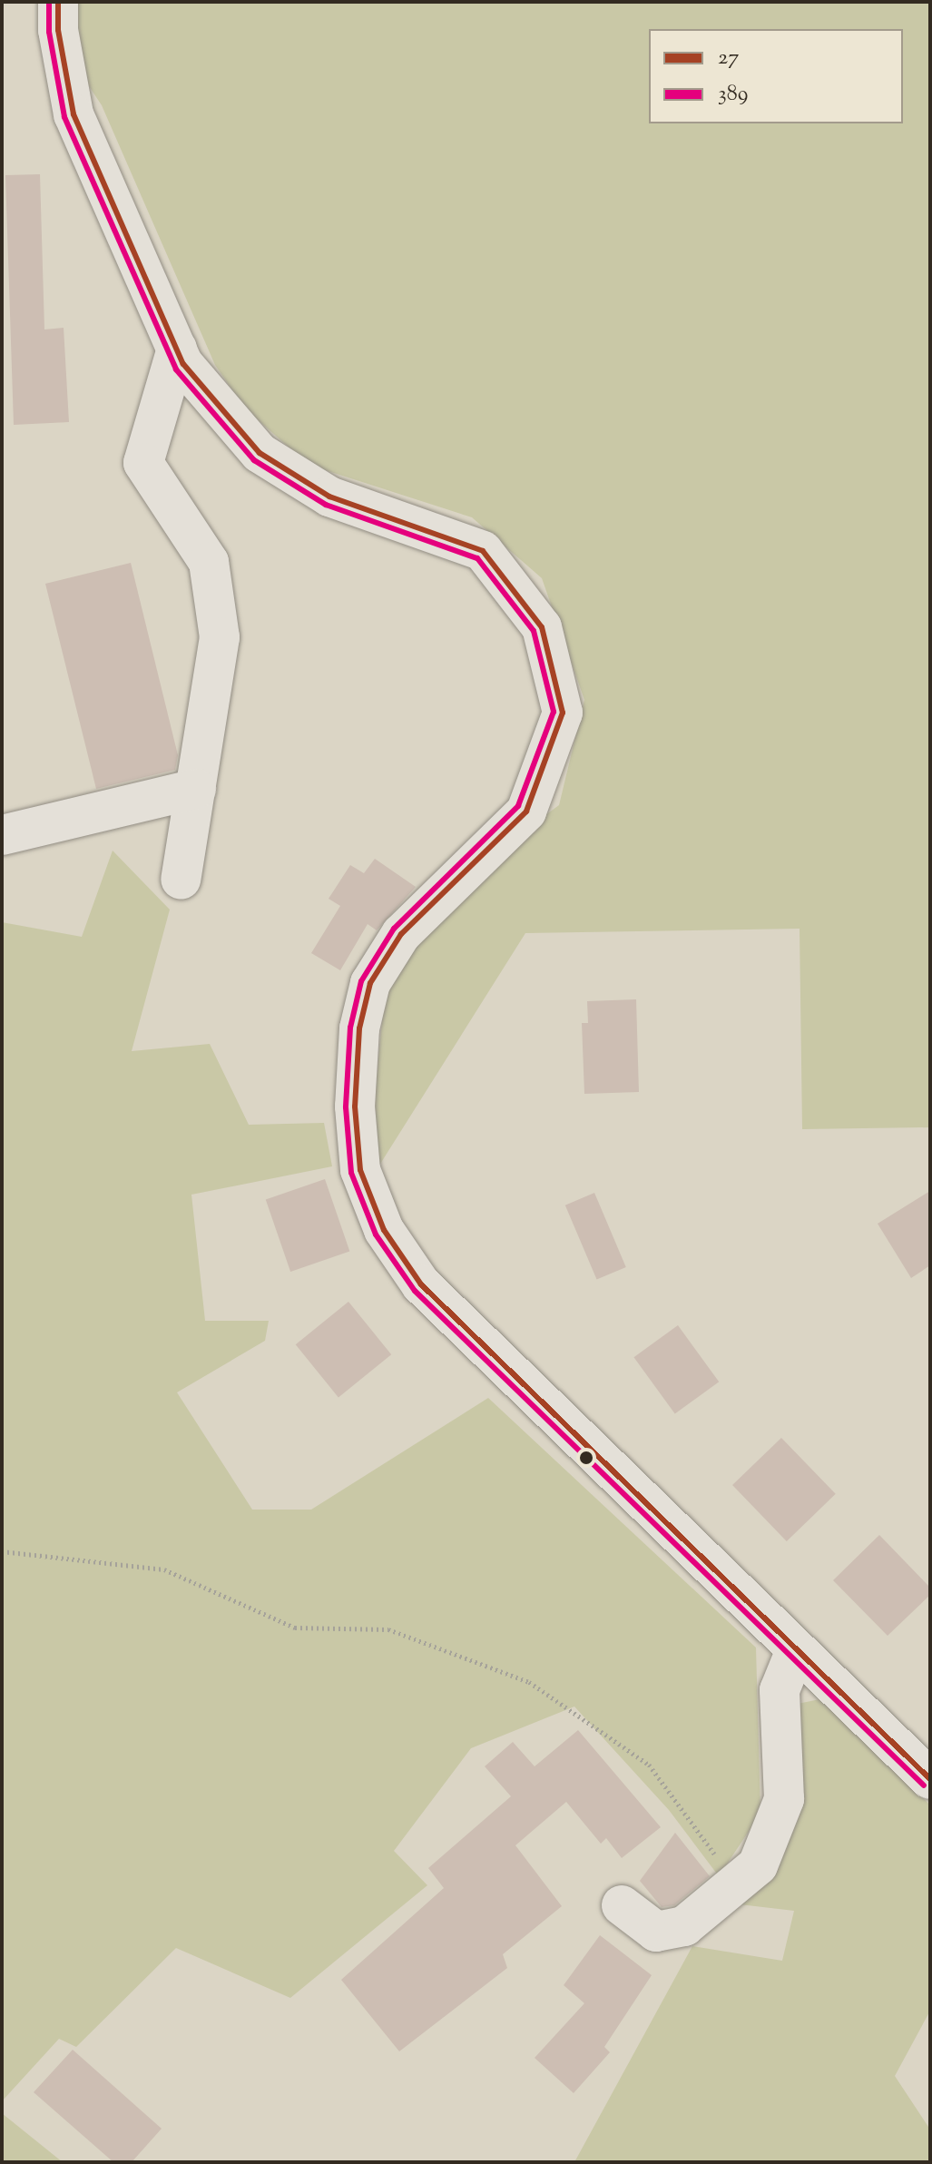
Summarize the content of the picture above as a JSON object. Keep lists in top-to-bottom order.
{
  "lines": ["transit line 27", "transit line 389"],
  "legend": ["27", "389"]
}
